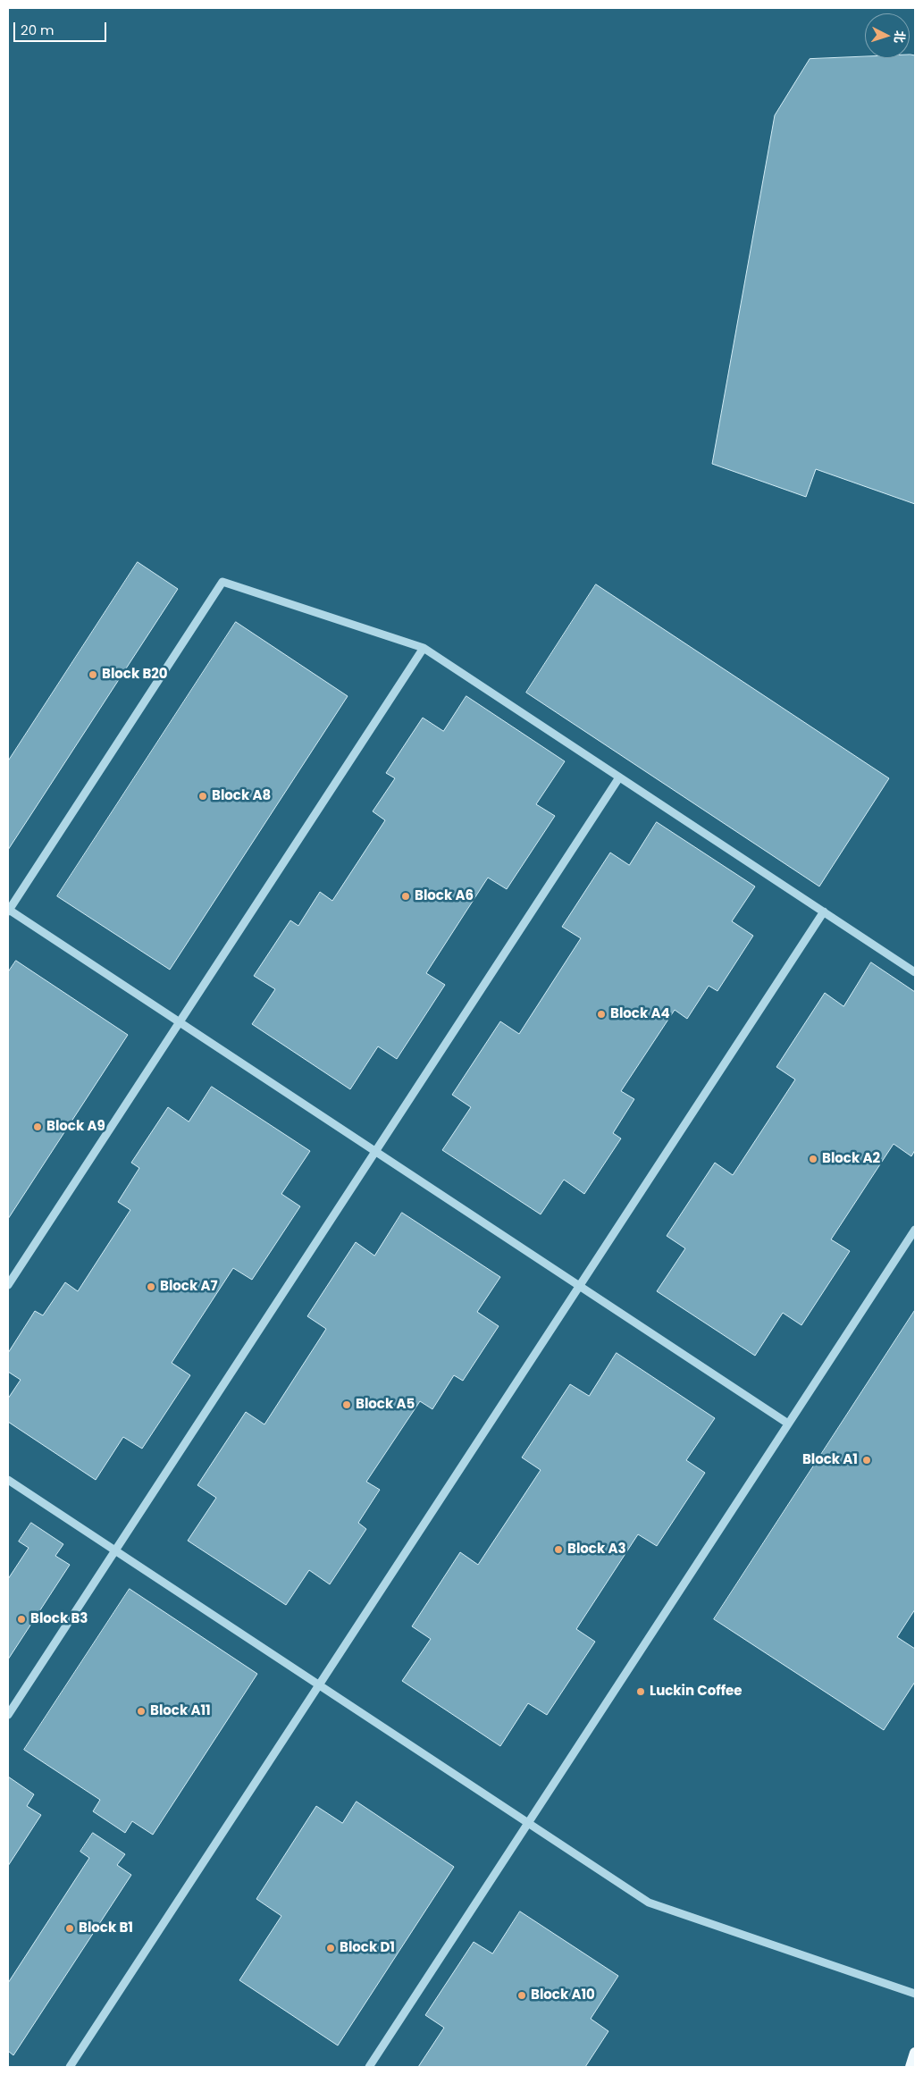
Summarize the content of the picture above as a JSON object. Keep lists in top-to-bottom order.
{
  "places": [
    "Block B20",
    "Block A8",
    "Block A6",
    "Block A4",
    "Block A9",
    "Block A2",
    "Block A7",
    "Block A5",
    "Block A1",
    "Block A3",
    "Block B3",
    "Luckin Coffee",
    "Block A11",
    "Block B1",
    "Block D1",
    "Block A10"
  ],
  "scale_bar": "20 m",
  "north": "right"
}
